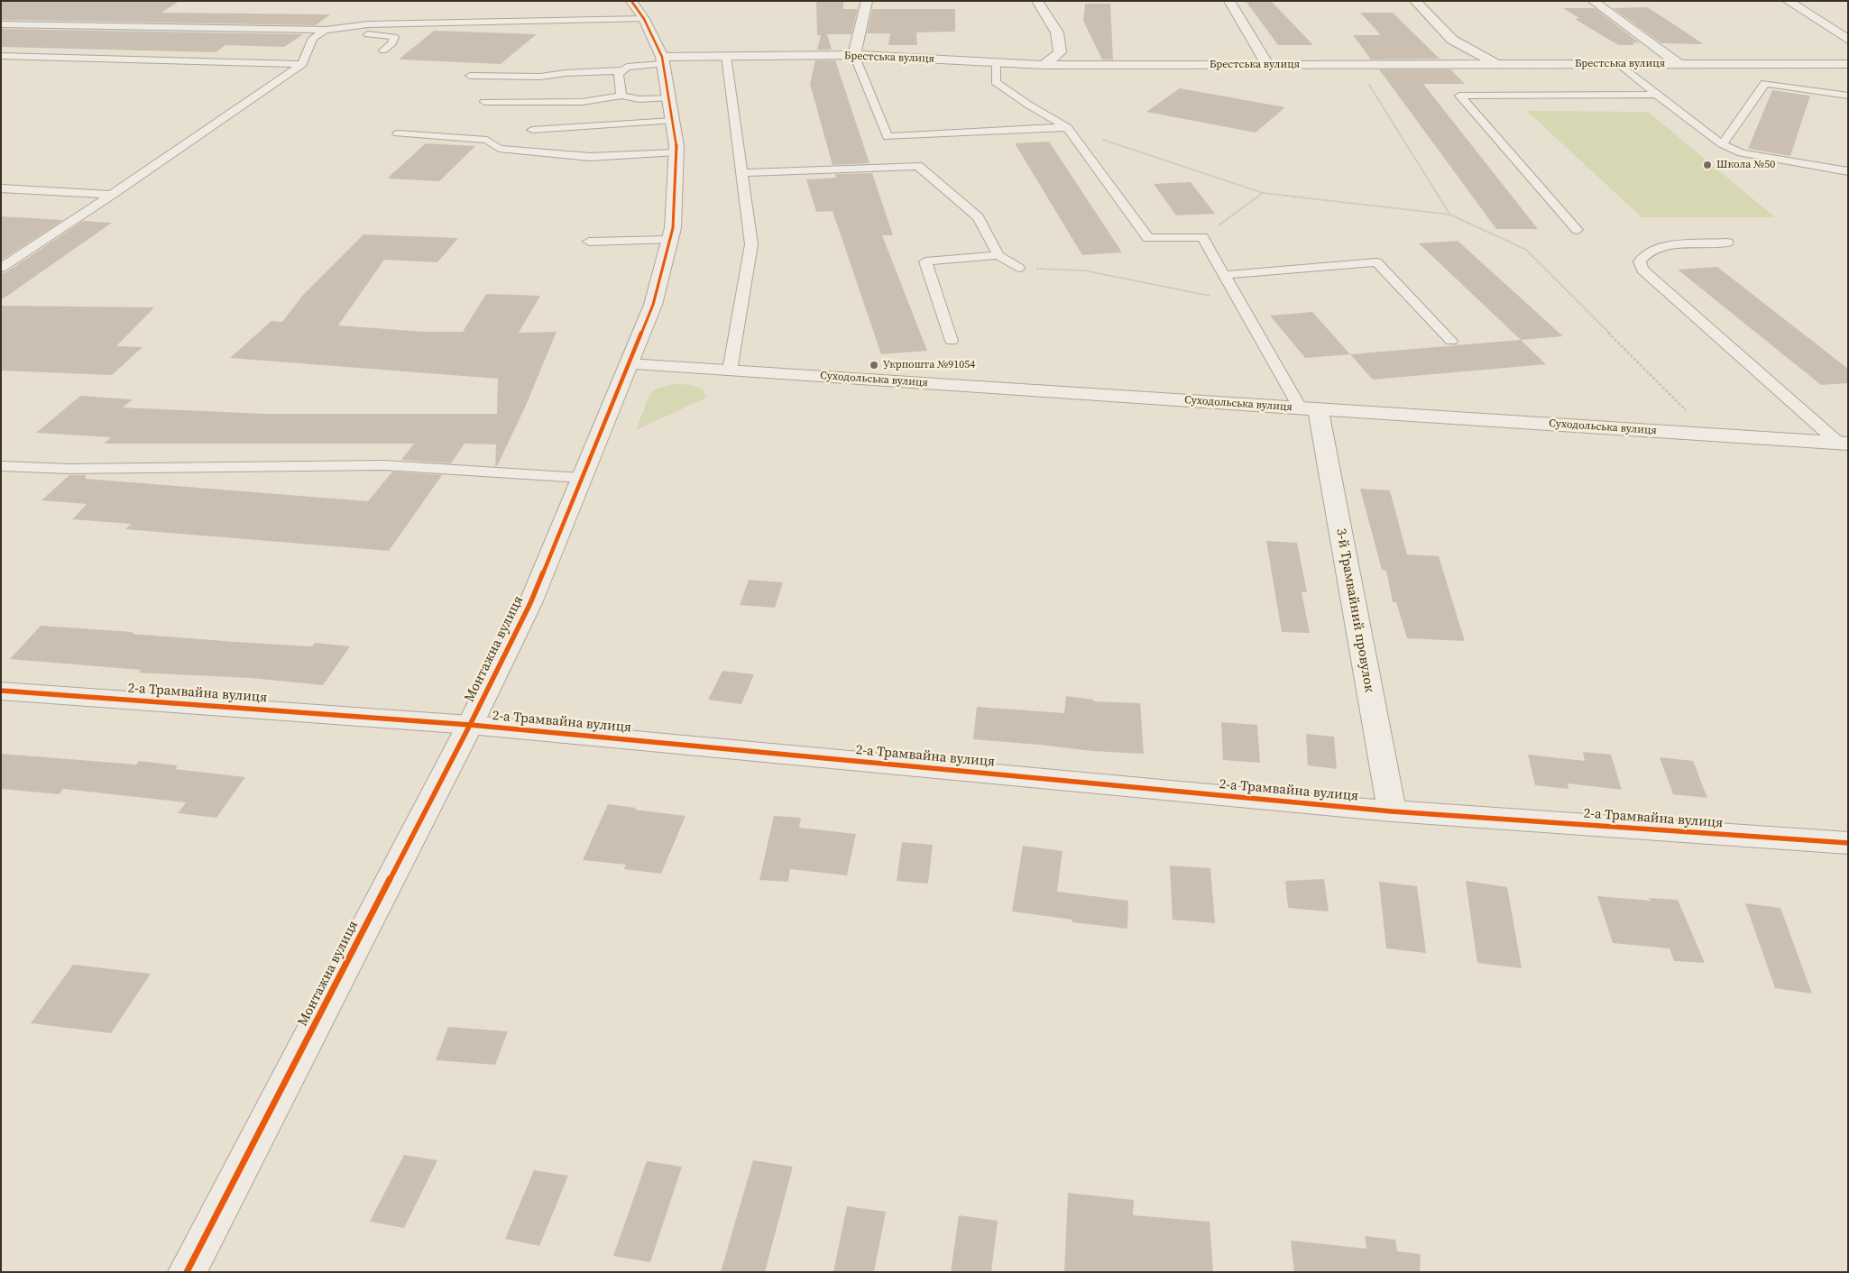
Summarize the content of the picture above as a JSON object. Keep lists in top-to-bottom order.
{
  "streets": {
    "street": [
      "Брестська вулиця",
      "Суходольська вулиця",
      "3-й Трамвайний провулок",
      "Монтажна вулиця",
      "2-а Трамвайна вулиця"
    ]
  },
  "crossings": [
    ["Брестська вулиця", "Монтажна вулиця"],
    ["Суходольська вулиця", "3-й Трамвайний провулок"],
    ["Суходольська вулиця", "Монтажна вулиця"],
    ["3-й Трамвайний провулок", "2-а Трамвайна вулиця"],
    ["Монтажна вулиця", "2-а Трамвайна вулиця"]
  ],
  "places": ["Школа №50", "Укрпошта №91054"]
}
